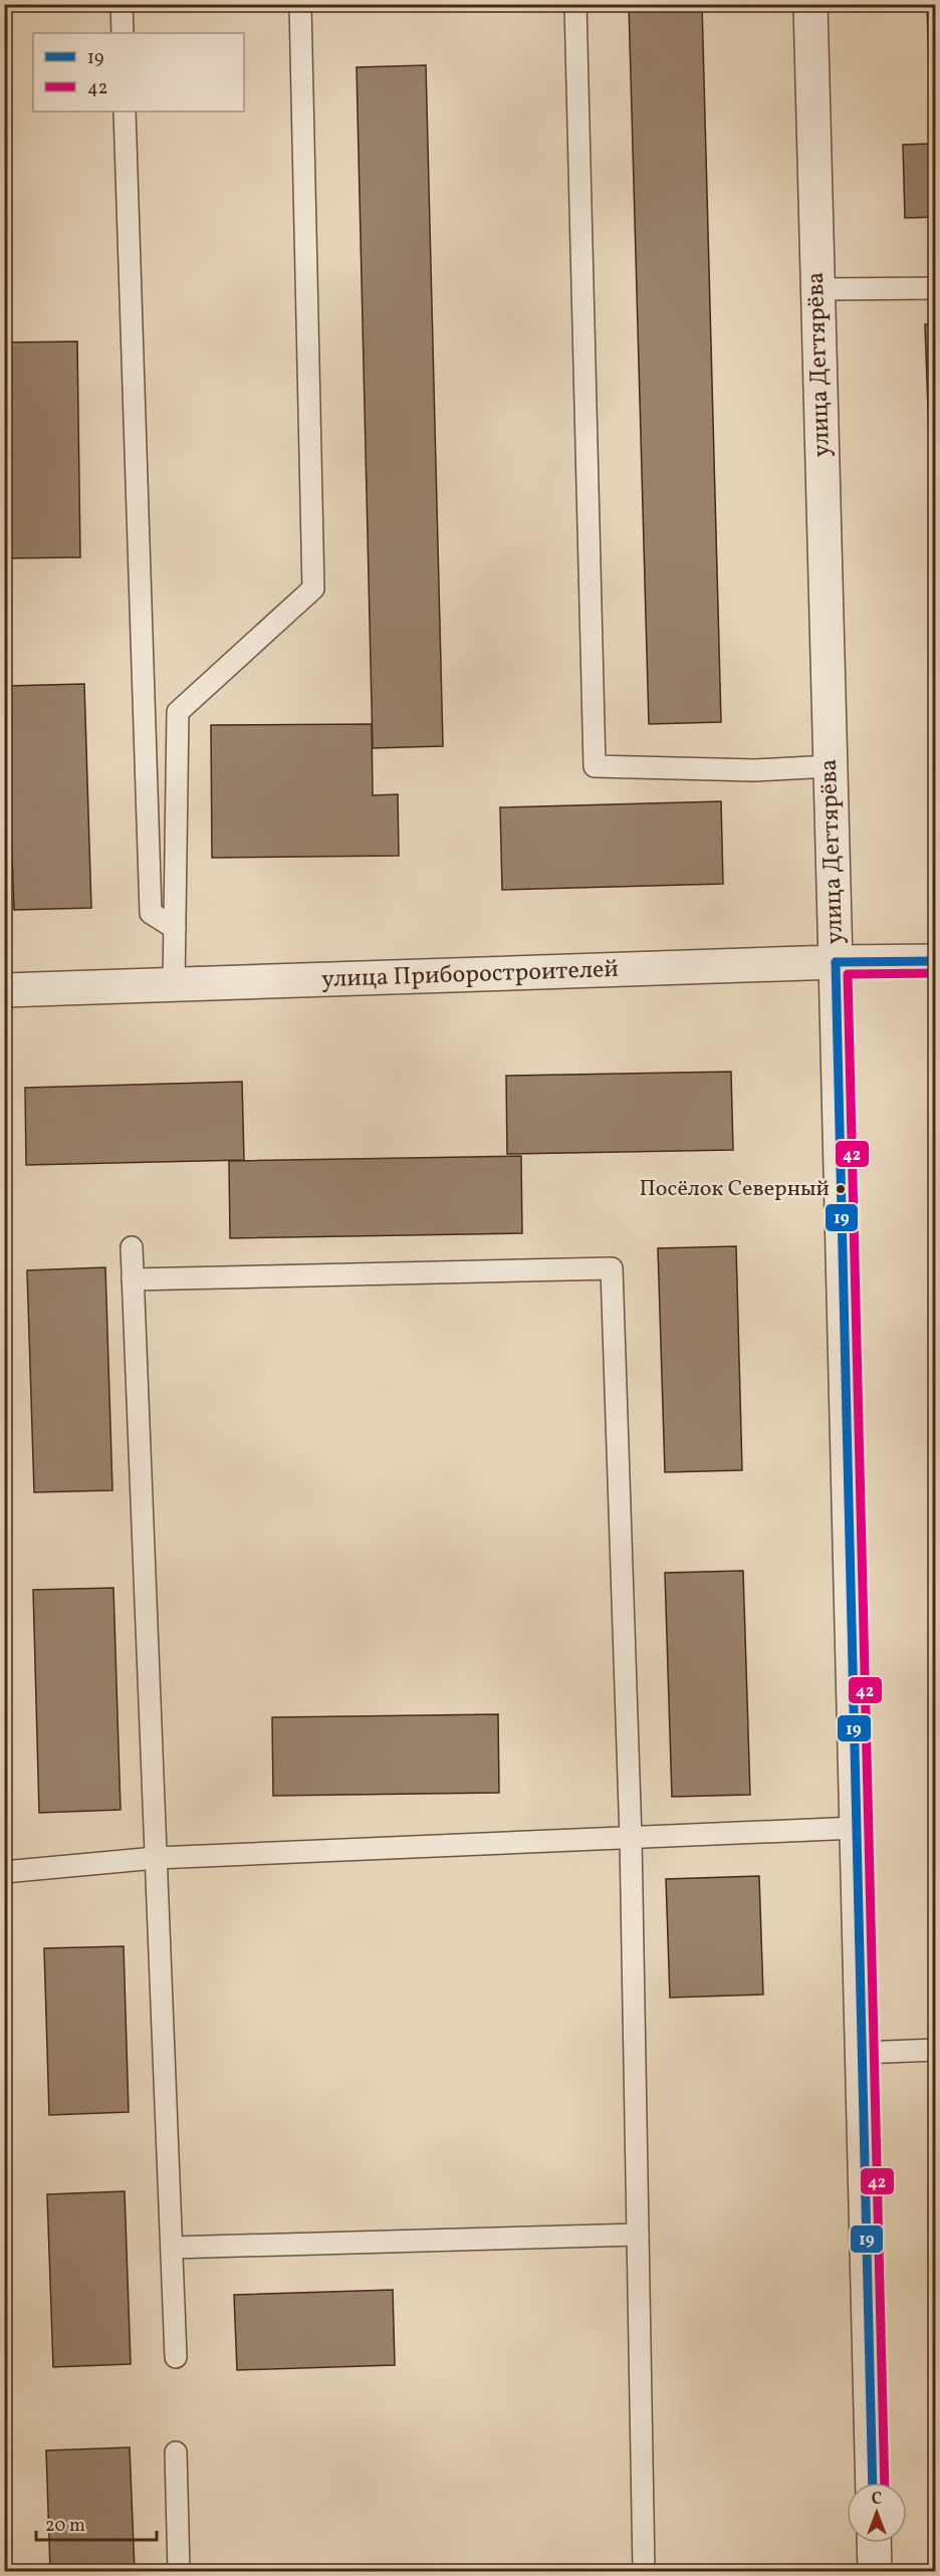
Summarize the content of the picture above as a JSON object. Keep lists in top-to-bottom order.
{
  "streets": {
    "street": ["улица Дегтярёва", "улица Приборостроителей"]
  },
  "crossings": [
    ["улица Дегтярёва", "улица Приборостроителей"]
  ],
  "places": ["Посёлок Северный"],
  "lines": ["transit line 19", "transit line 42"],
  "legend": ["19", "42"],
  "scale_bar": "20 m",
  "north": "top"
}
